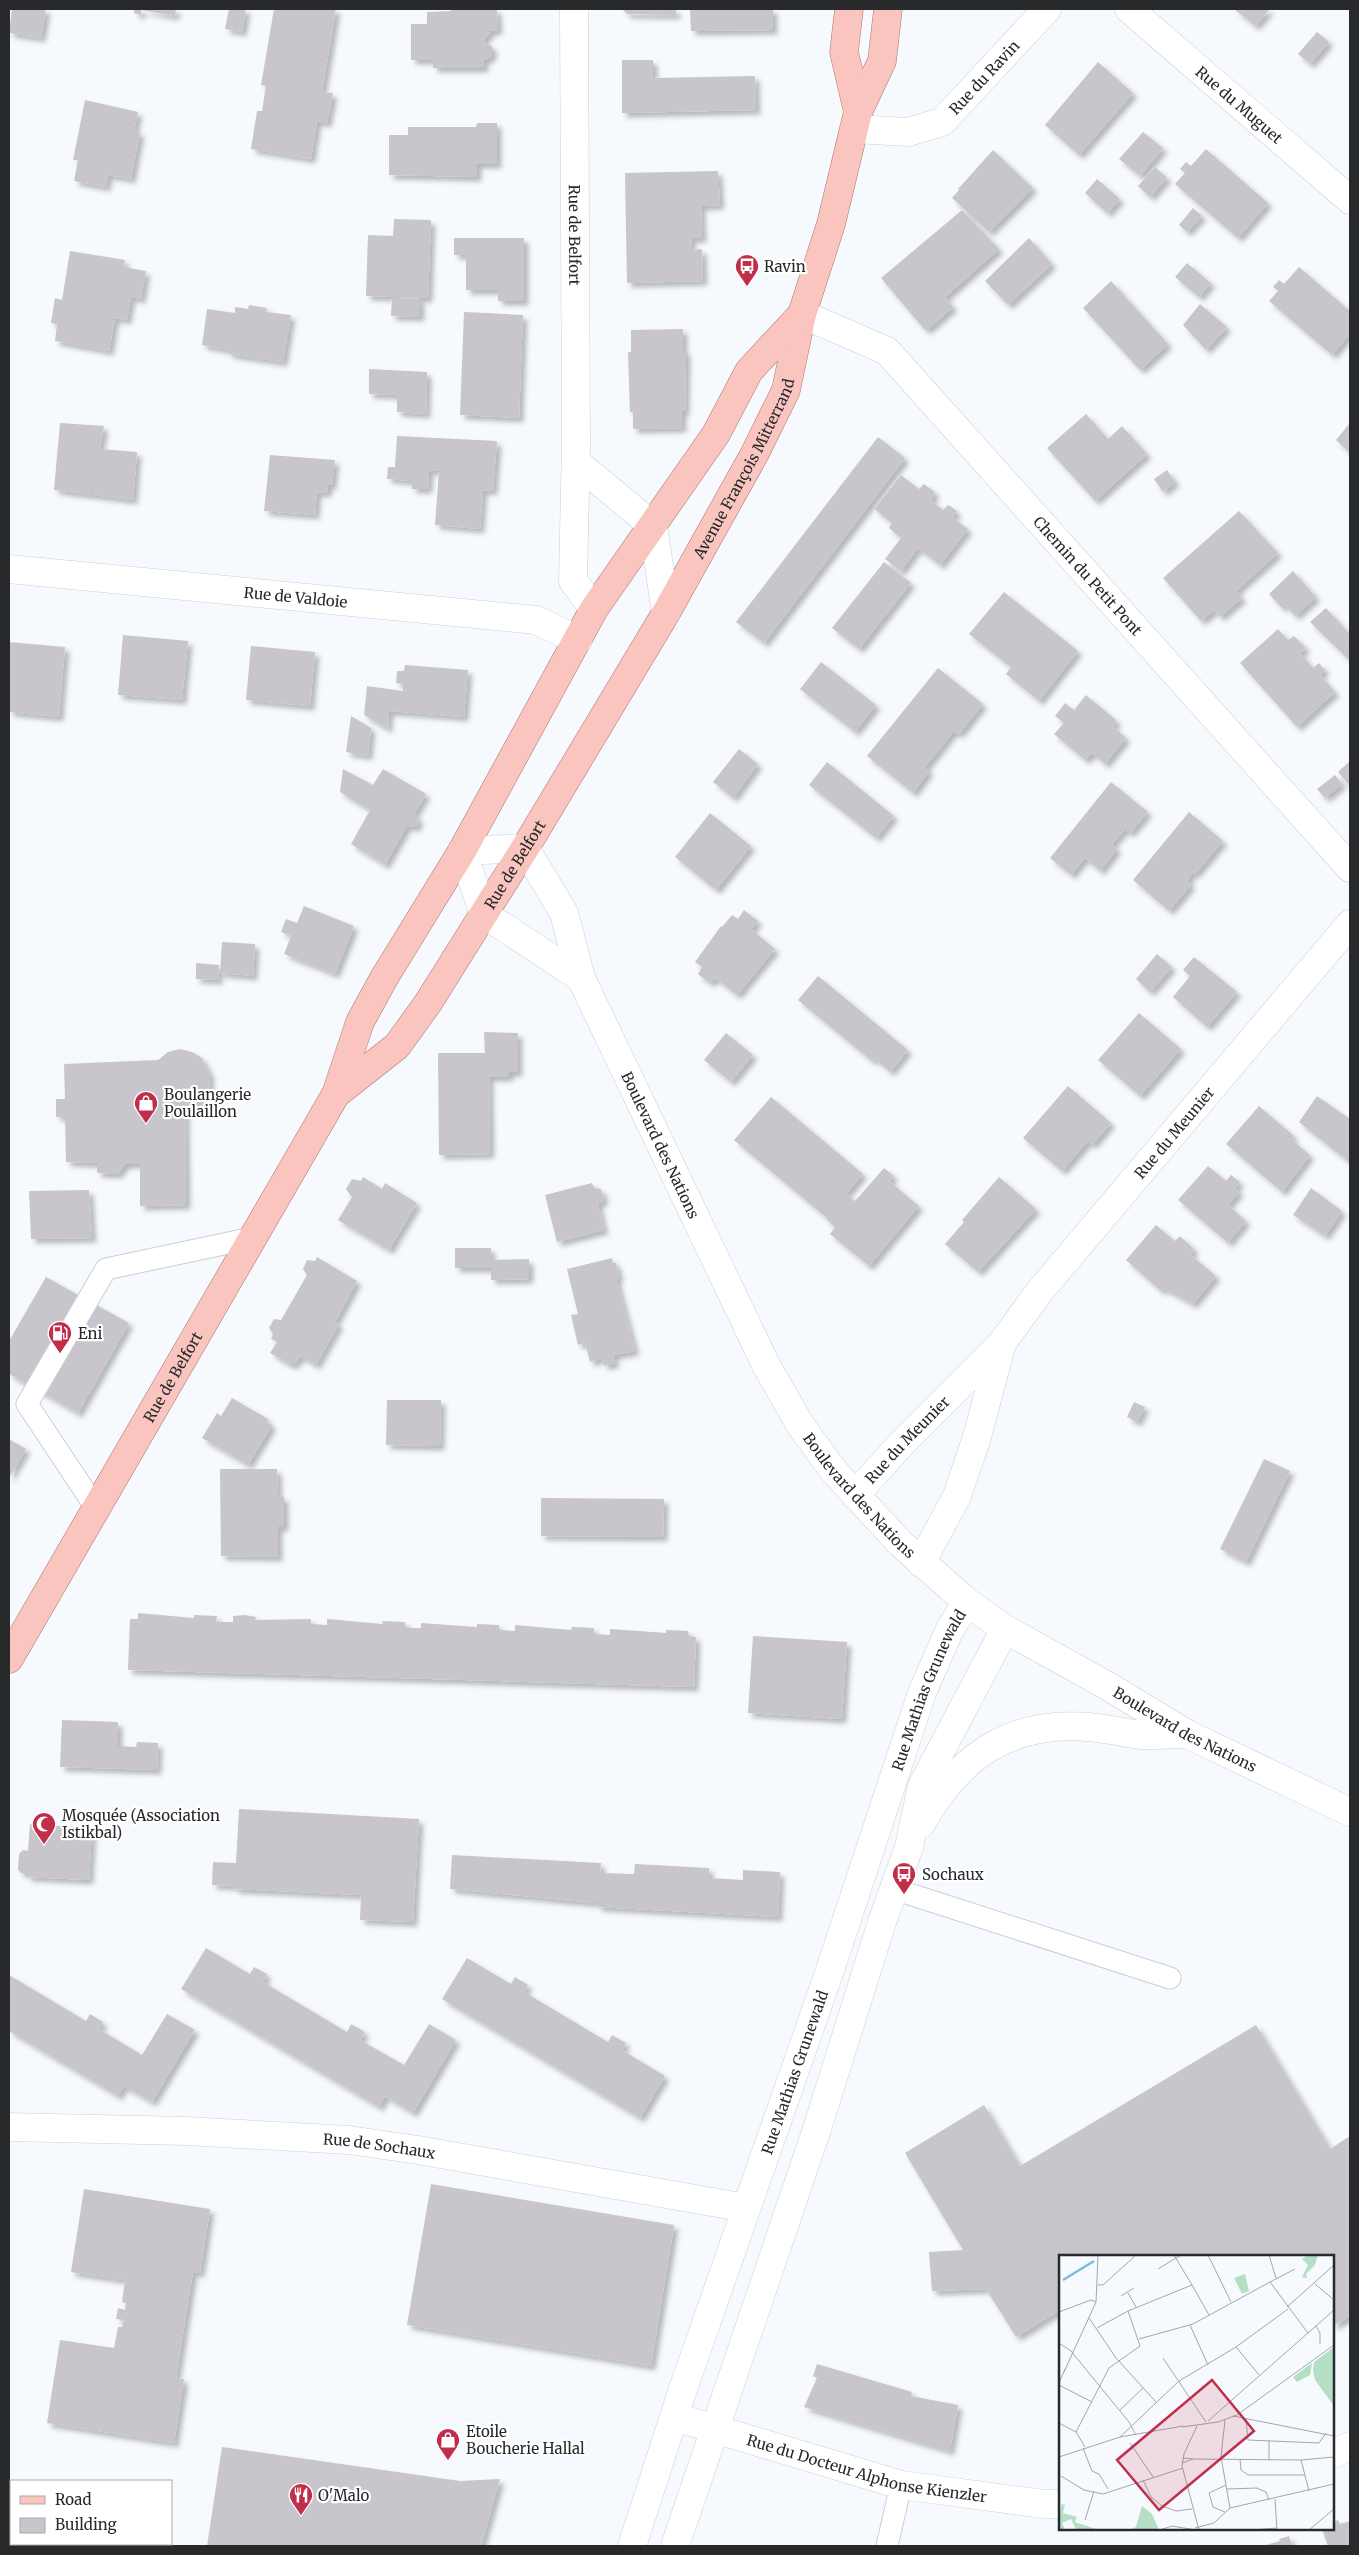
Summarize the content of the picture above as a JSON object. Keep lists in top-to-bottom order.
{
  "streets": {
    "main road": ["Rue de Belfort", "Avenue François Mitterrand"],
    "street": [
      "Rue du Ravin",
      "Rue du Muguet",
      "Chemin du Petit Pont",
      "Rue de Valdoie",
      "Rue du Meunier",
      "Boulevard des Nations",
      "Rue Mathias Grunewald",
      "Rue de Sochaux",
      "Rue du Docteur Alphonse Kienzler"
    ]
  },
  "crossings": [
    ["Rue du Ravin", "Avenue François Mitterrand"],
    ["Rue de Belfort", "Avenue François Mitterrand"],
    ["Rue de Belfort", "Rue de Valdoie"],
    ["Rue de Belfort", "Boulevard des Nations"],
    ["Avenue François Mitterrand", "Chemin du Petit Pont"],
    ["Rue du Meunier", "Boulevard des Nations"],
    ["Boulevard des Nations", "Rue Mathias Grunewald"],
    ["Rue Mathias Grunewald", "Rue de Sochaux"],
    ["Rue Mathias Grunewald", "Rue du Docteur Alphonse Kienzler"]
  ],
  "places": {
    "bus stop": ["Ravin", "Sochaux"],
    "shop": ["Boulangerie Poulaillon", "Etoile Boucherie Hallal"],
    "fuel station": ["Eni"],
    "mosque": ["Mosquée (Association Istikbal)"],
    "restaurant": ["O'Malo"]
  },
  "legend": ["Road", "Building"]
}
